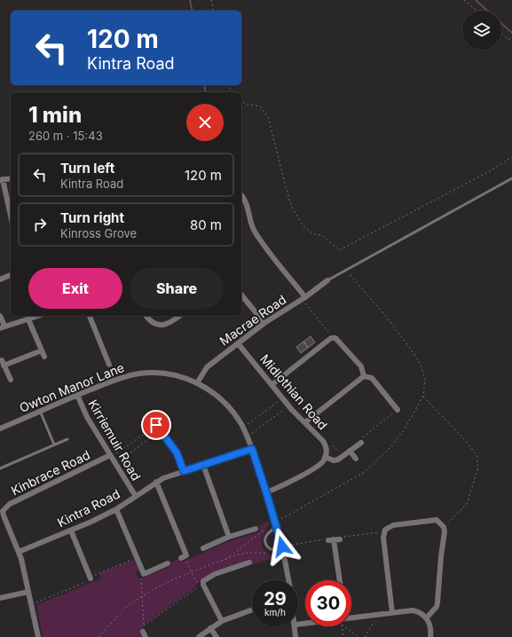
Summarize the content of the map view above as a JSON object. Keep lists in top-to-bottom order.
{
  "streets": {
    "street": [
      "Macrae Road",
      "Owton Manor Lane",
      "Midlothian Road",
      "Kirriemuir Road",
      "Kinbrace Road",
      "Kintra Road"
    ]
  },
  "crossings": [
    ["Macrae Road", "Owton Manor Lane"],
    ["Macrae Road", "Midlothian Road"],
    ["Owton Manor Lane", "Kirriemuir Road"],
    ["Owton Manor Lane", "Kintra Road"],
    ["Kirriemuir Road", "Kinbrace Road"],
    ["Kirriemuir Road", "Kintra Road"],
    ["Kinbrace Road", "Kintra Road"]
  ],
  "page": {
    "turn": ["120 m", "Kintra Road"],
    "heading": ["1 min", "260 m · 15:43"],
    "list": [
      {
        "name": "Turn left",
        "note": "Kintra Road",
        "value": "120 m"
      },
      {
        "name": "Turn right",
        "note": "Kinross Grove",
        "value": "80 m"
      }
    ],
    "buttons": ["Exit", "Share"],
    "speed": "29 km/h",
    "limit": "30"
  }
}
